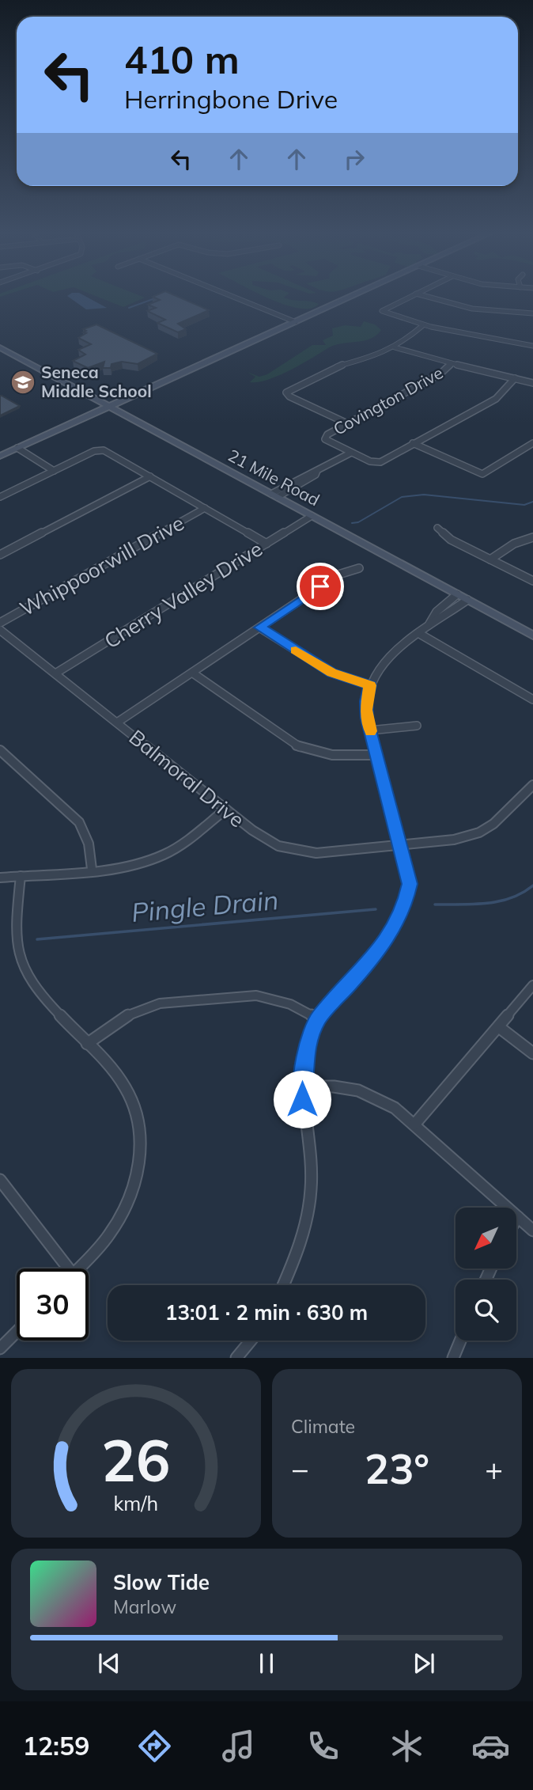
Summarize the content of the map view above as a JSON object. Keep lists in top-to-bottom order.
{
  "streets": {
    "street": [
      "Covington Drive",
      "21 Mile Road",
      "Whippoorwill Drive",
      "Cherry Valley Drive",
      "Balmoral Drive"
    ]
  },
  "crossings": [
    ["21 Mile Road", "Cherry Valley Drive"],
    ["Cherry Valley Drive", "Balmoral Drive"]
  ],
  "water": ["Pingle Drain"],
  "places": {
    "school or university": ["Seneca Middle School"]
  },
  "north": "bottom left",
  "page": {
    "turn": ["410 m", "Herringbone Drive"],
    "limit": "30",
    "trip": "13:01 · 2 min · 630 m",
    "tile": "Climate",
    "heat": ["−", "23°", "+"],
    "song": ["Slow Tide", "Marlow"],
    "tabs": "12:59",
    "gauge": ["26", "km/h"]
  }
}
